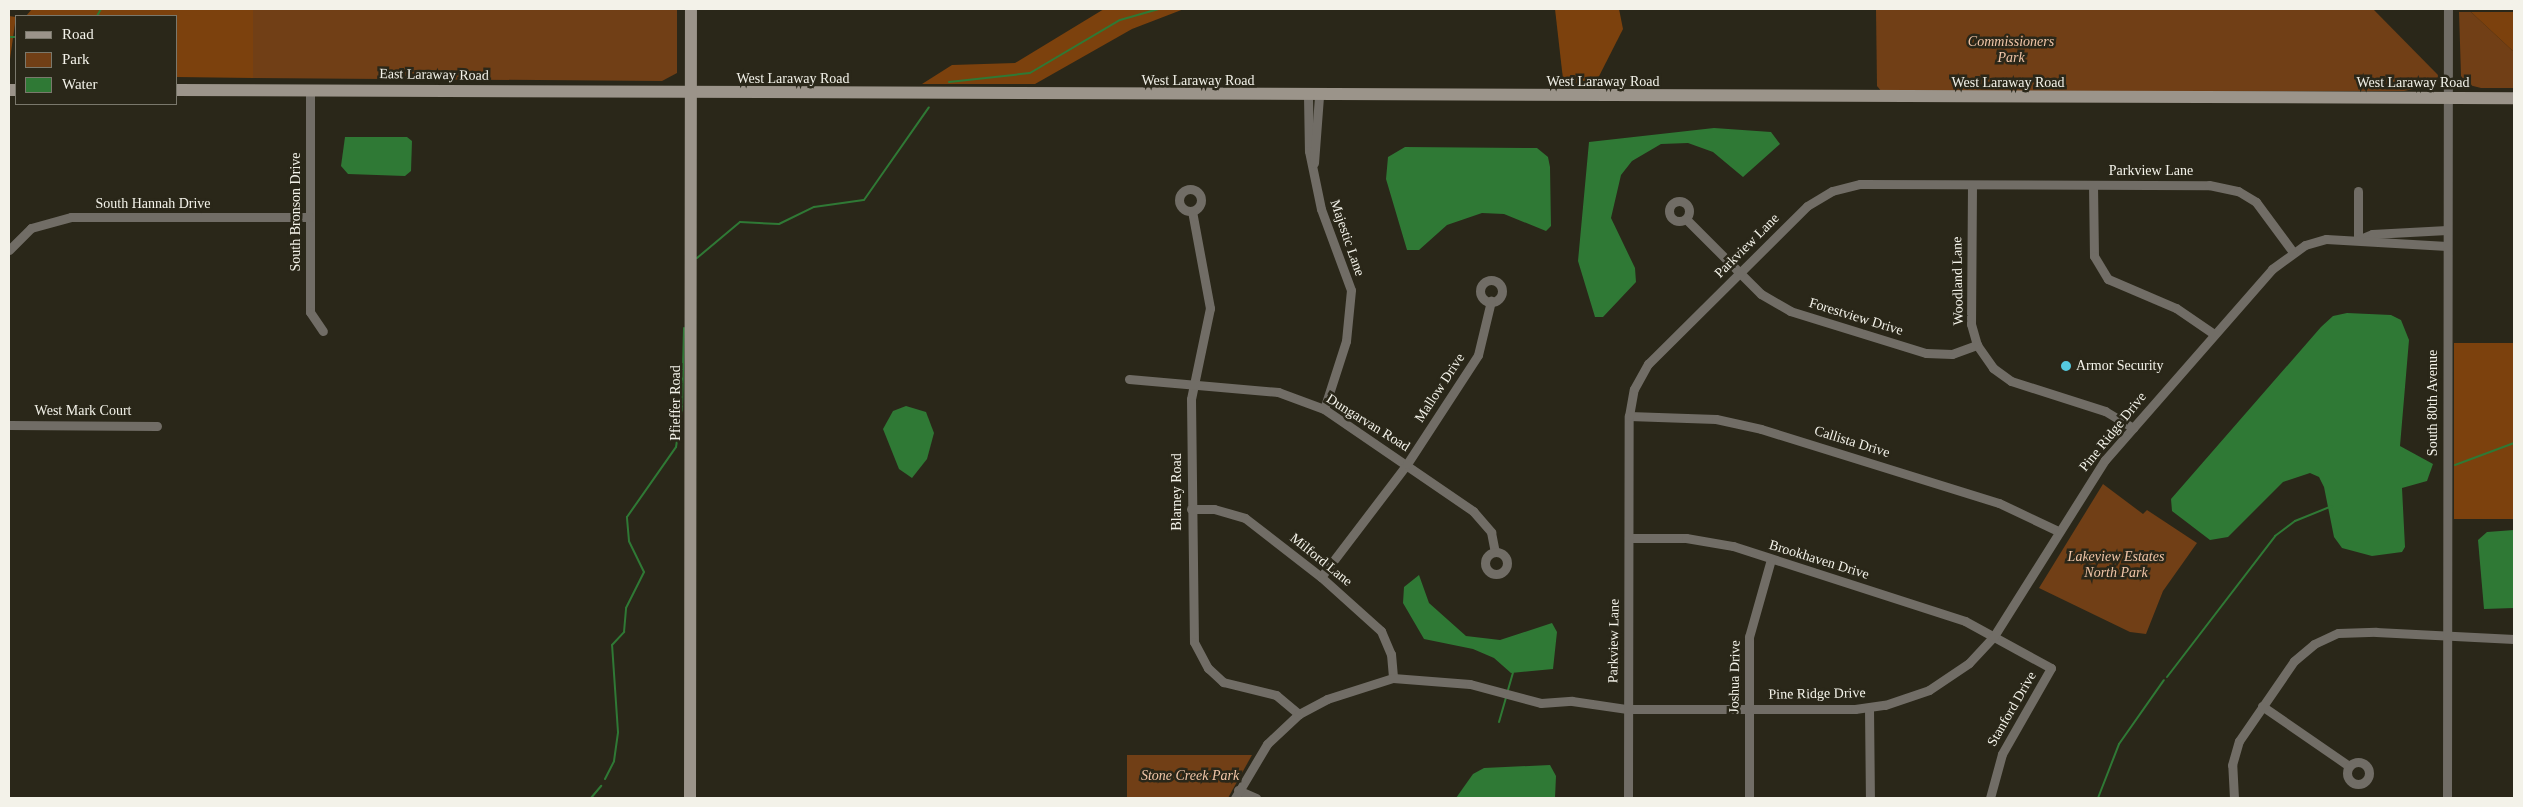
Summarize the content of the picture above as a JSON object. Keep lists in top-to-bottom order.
{
  "streets": {
    "main road": ["East Laraway Road", "West Laraway Road", "Pfieffer Road"],
    "street": [
      "Parkview Lane",
      "South Hannah Drive",
      "South Bronson Drive",
      "Majestic Lane",
      "Woodland Lane",
      "Forestview Drive",
      "Mallow Drive",
      "South 80th Avenue",
      "West Mark Court",
      "Dungarvan Road",
      "Pine Ridge Drive",
      "Callista Drive",
      "Blarney Road",
      "Milford Lane",
      "Brookhaven Drive",
      "Joshua Drive",
      "Stanford Drive"
    ]
  },
  "crossings": [
    ["East Laraway Road", "West Laraway Road"],
    ["East Laraway Road", "South Bronson Drive"],
    ["East Laraway Road", "Pfieffer Road"],
    ["West Laraway Road", "Majestic Lane"],
    ["West Laraway Road", "Pfieffer Road"],
    ["West Laraway Road", "South 80th Avenue"],
    ["Parkview Lane", "Woodland Lane"],
    ["Parkview Lane", "Forestview Drive"],
    ["Parkview Lane", "Pine Ridge Drive"],
    ["Parkview Lane", "Callista Drive"],
    ["Parkview Lane", "Brookhaven Drive"],
    ["South Hannah Drive", "South Bronson Drive"],
    ["Majestic Lane", "Dungarvan Road"],
    ["Woodland Lane", "Forestview Drive"],
    ["Woodland Lane", "Pine Ridge Drive"],
    ["Mallow Drive", "Dungarvan Road"],
    ["Mallow Drive", "Milford Lane"],
    ["South 80th Avenue", "Pine Ridge Drive"],
    ["Dungarvan Road", "Blarney Road"],
    ["Pine Ridge Drive", "Callista Drive"],
    ["Pine Ridge Drive", "Blarney Road"],
    ["Pine Ridge Drive", "Milford Lane"],
    ["Pine Ridge Drive", "Brookhaven Drive"],
    ["Pine Ridge Drive", "Joshua Drive"],
    ["Pine Ridge Drive", "Stanford Drive"],
    ["Blarney Road", "Milford Lane"],
    ["Brookhaven Drive", "Joshua Drive"],
    ["Brookhaven Drive", "Stanford Drive"]
  ],
  "parks": ["Commissioners Park", "Lakeview Estates North Park", "Stone Creek Park"],
  "places": ["Armor Security"],
  "legend": ["Road", "Park", "Water"]
}
